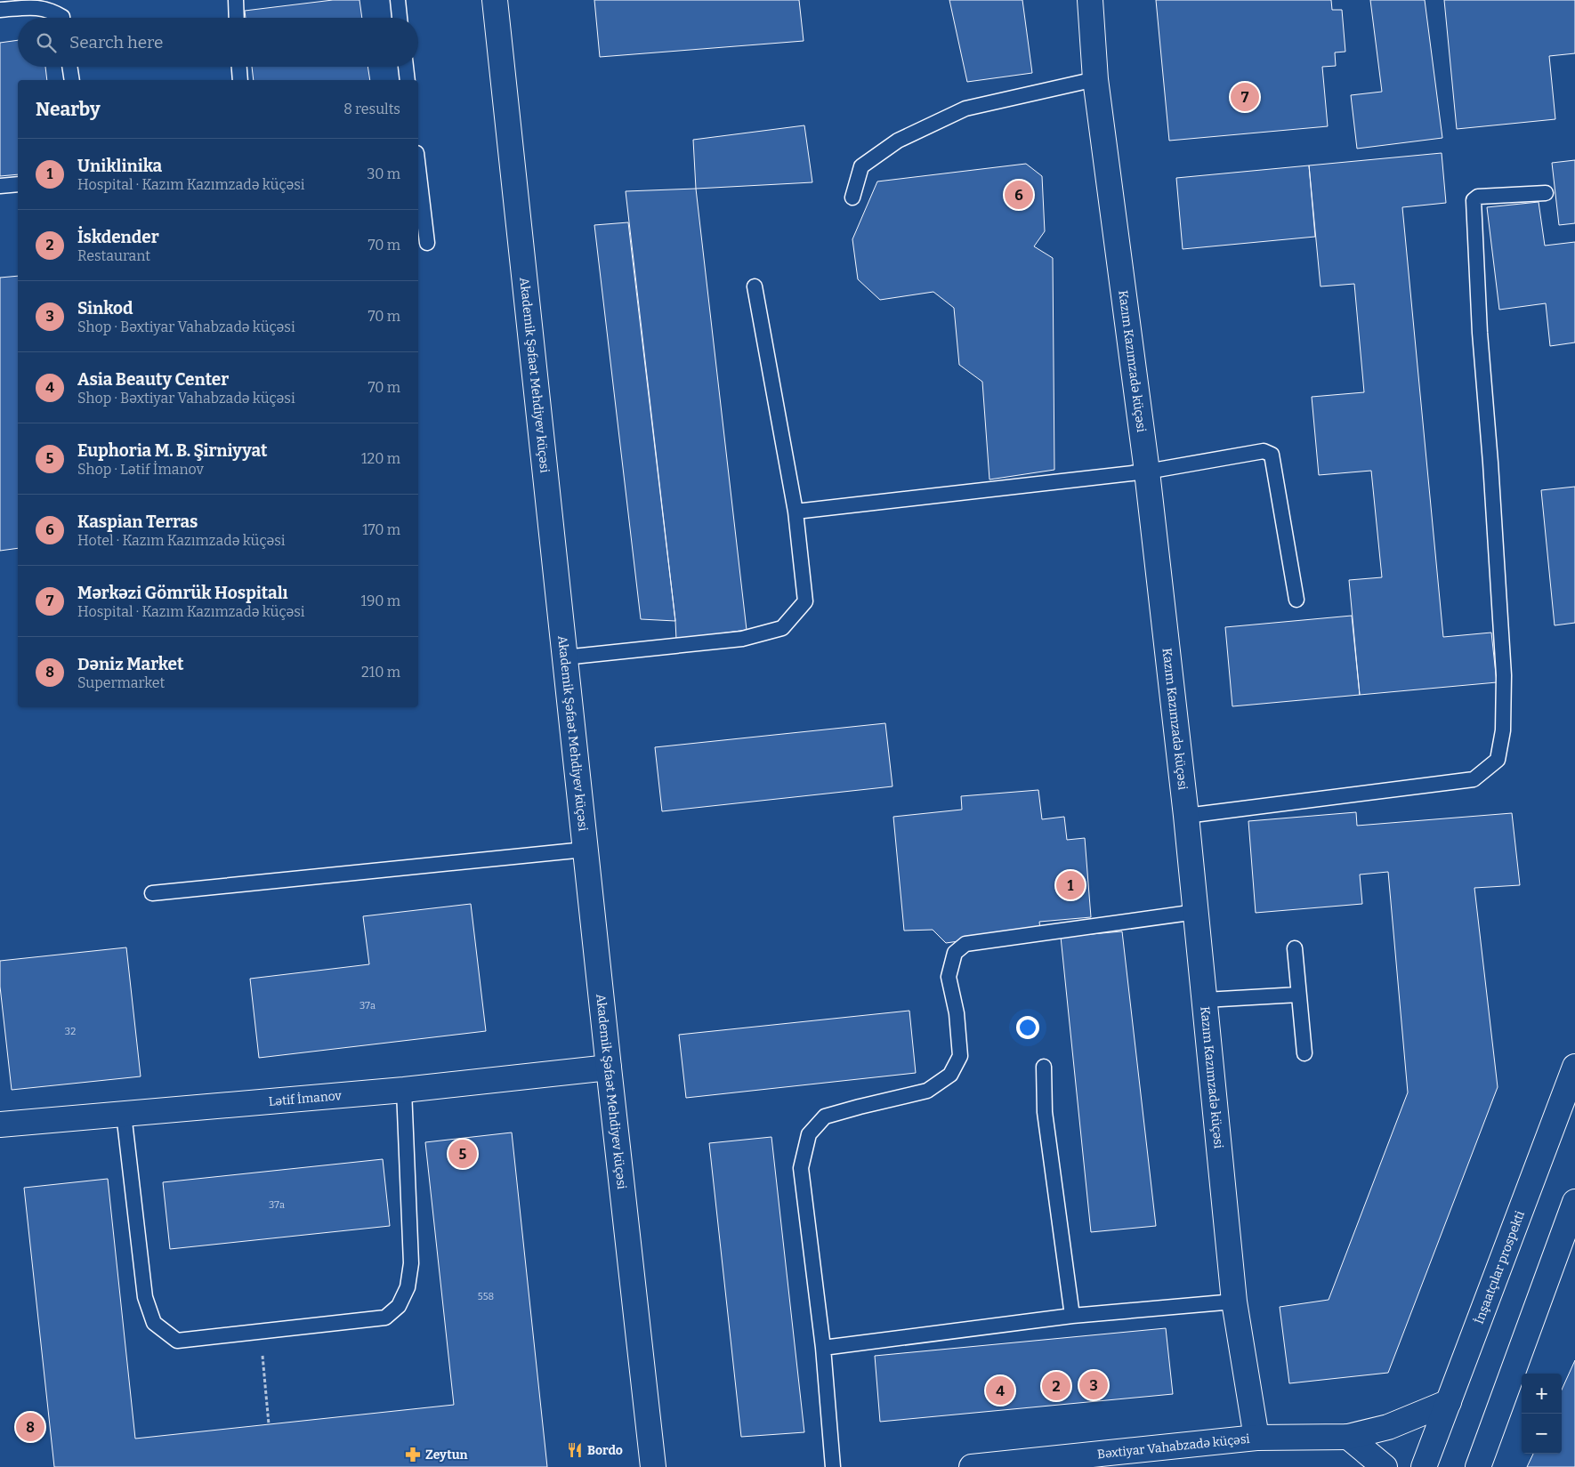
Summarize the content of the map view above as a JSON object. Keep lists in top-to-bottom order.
{
  "streets": {
    "street": [
      "Kazım Kazımzadə küçəsi",
      "Akademik Şəfaət Mehdiyev küçəsi",
      "Lətif İmanov",
      "İnşaatçılar prospekti",
      "Bəxtiyar Vahabzadə küçəsi"
    ]
  },
  "crossings": [
    ["Kazım Kazımzadə küçəsi", "Bəxtiyar Vahabzadə küçəsi"],
    ["Akademik Şəfaət Mehdiyev küçəsi", "Lətif İmanov"],
    ["İnşaatçılar prospekti", "Bəxtiyar Vahabzadə küçəsi"]
  ],
  "places": {
    "restaurant": ["Bordo"],
    "pharmacy": ["Zeytun"]
  },
  "house_numbers": [
    "37a",
    "32",
    "37a",
    "558"
  ],
  "page": {
    "search": "Search here",
    "heading": ["Nearby", "8 results"],
    "pins": [
      "7",
      "6",
      "1",
      "5",
      "3",
      "2",
      "4",
      "8"
    ],
    "list": [
      {
        "mark": "1",
        "name": "Uniklinika",
        "note": "Hospital · Kazım Kazımzadə küçəsi",
        "value": "30 m"
      },
      {
        "mark": "2",
        "name": "İskdender",
        "note": "Restaurant",
        "value": "70 m"
      },
      {
        "mark": "3",
        "name": "Sinkod",
        "note": "Shop · Bəxtiyar Vahabzadə küçəsi",
        "value": "70 m"
      },
      {
        "mark": "4",
        "name": "Asia Beauty Center",
        "note": "Shop · Bəxtiyar Vahabzadə küçəsi",
        "value": "70 m"
      },
      {
        "mark": "5",
        "name": "Euphoria M. B. Şirniyyat",
        "note": "Shop · Lətif İmanov",
        "value": "120 m"
      },
      {
        "mark": "6",
        "name": "Kaspian Terras",
        "note": "Hotel · Kazım Kazımzadə küçəsi",
        "value": "170 m"
      },
      {
        "mark": "7",
        "name": "Mərkəzi Gömrük Hospitalı",
        "note": "Hospital · Kazım Kazımzadə küçəsi",
        "value": "190 m"
      },
      {
        "mark": "8",
        "name": "Dəniz Market",
        "note": "Supermarket",
        "value": "210 m"
      }
    ],
    "map_buttons": ["+", "−"]
  }
}
